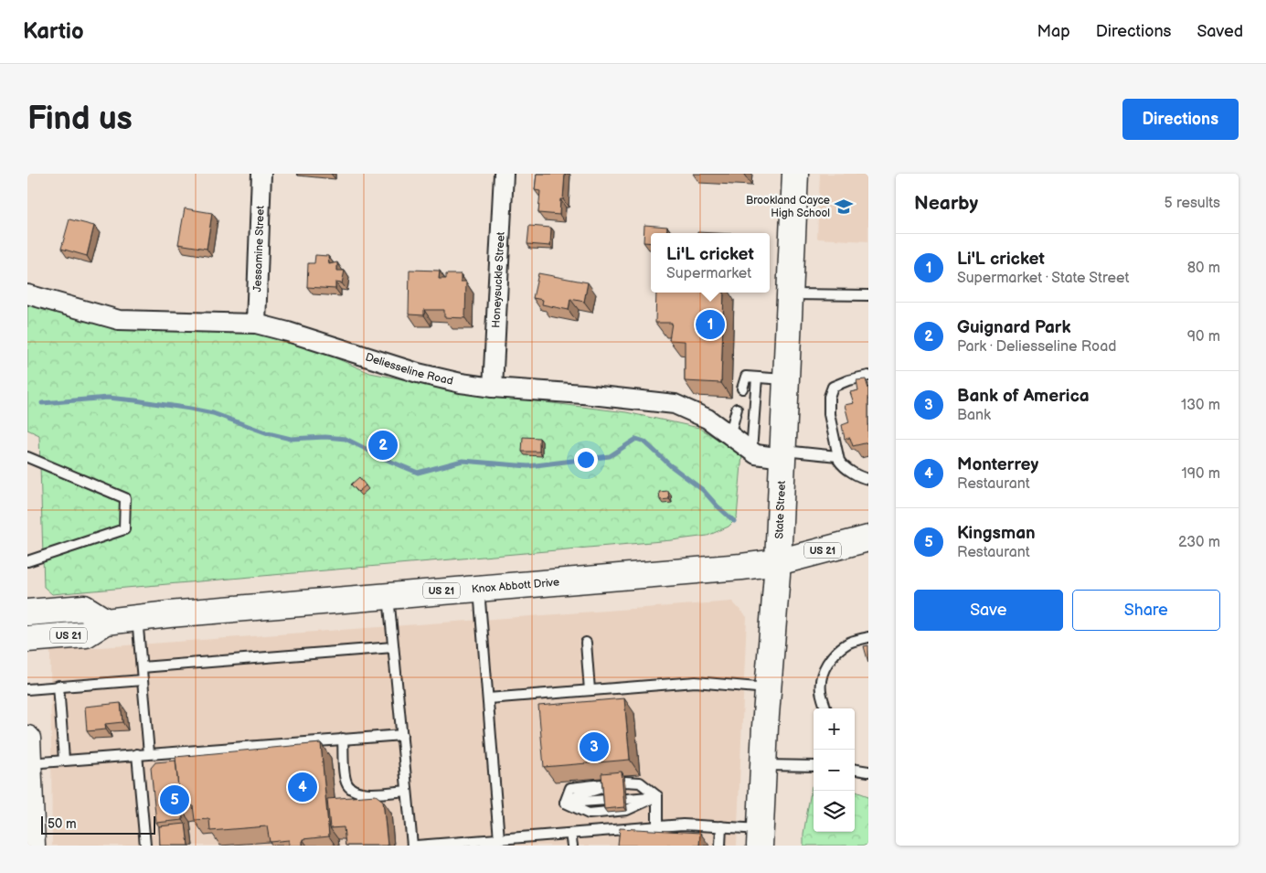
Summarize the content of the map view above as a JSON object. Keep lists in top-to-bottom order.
{
  "streets": {
    "main road": ["State Street", "US 21", "Knox Abbott Drive"],
    "street": ["Jessamine Street", "Honeysuckle Street", "Deliesseline Road"]
  },
  "crossings": [
    ["Jessamine Street", "Deliesseline Road"],
    ["Honeysuckle Street", "Deliesseline Road"],
    ["Deliesseline Road", "State Street"],
    ["State Street", "Knox Abbott Drive"],
    ["US 21", "Knox Abbott Drive"]
  ],
  "places": {
    "school or university": ["Brookland Cayce High School"]
  },
  "scale_bar": "50 m",
  "page": {
    "header": "Kartio",
    "nav": ["Map", "Directions", "Saved"],
    "buttons": [
      "Directions",
      ["Save", "Share"]
    ],
    "title": "Find us",
    "heading": ["Nearby", "5 results"],
    "popup": ["Li'L cricket", "Supermarket"],
    "list": [
      {
        "mark": "1",
        "name": "Li'L cricket",
        "note": "Supermarket · State Street",
        "value": "80 m"
      },
      {
        "mark": "2",
        "name": "Guignard Park",
        "note": "Park · Deliesseline Road",
        "value": "90 m"
      },
      {
        "mark": "3",
        "name": "Bank of America",
        "note": "Bank",
        "value": "130 m"
      },
      {
        "mark": "4",
        "name": "Monterrey",
        "note": "Restaurant",
        "value": "190 m"
      },
      {
        "mark": "5",
        "name": "Kingsman",
        "note": "Restaurant",
        "value": "230 m"
      }
    ],
    "pins": [
      "1",
      "2",
      "3",
      "4",
      "5"
    ],
    "map_buttons": ["+", "−"],
    "scale": "50 m"
  }
}
